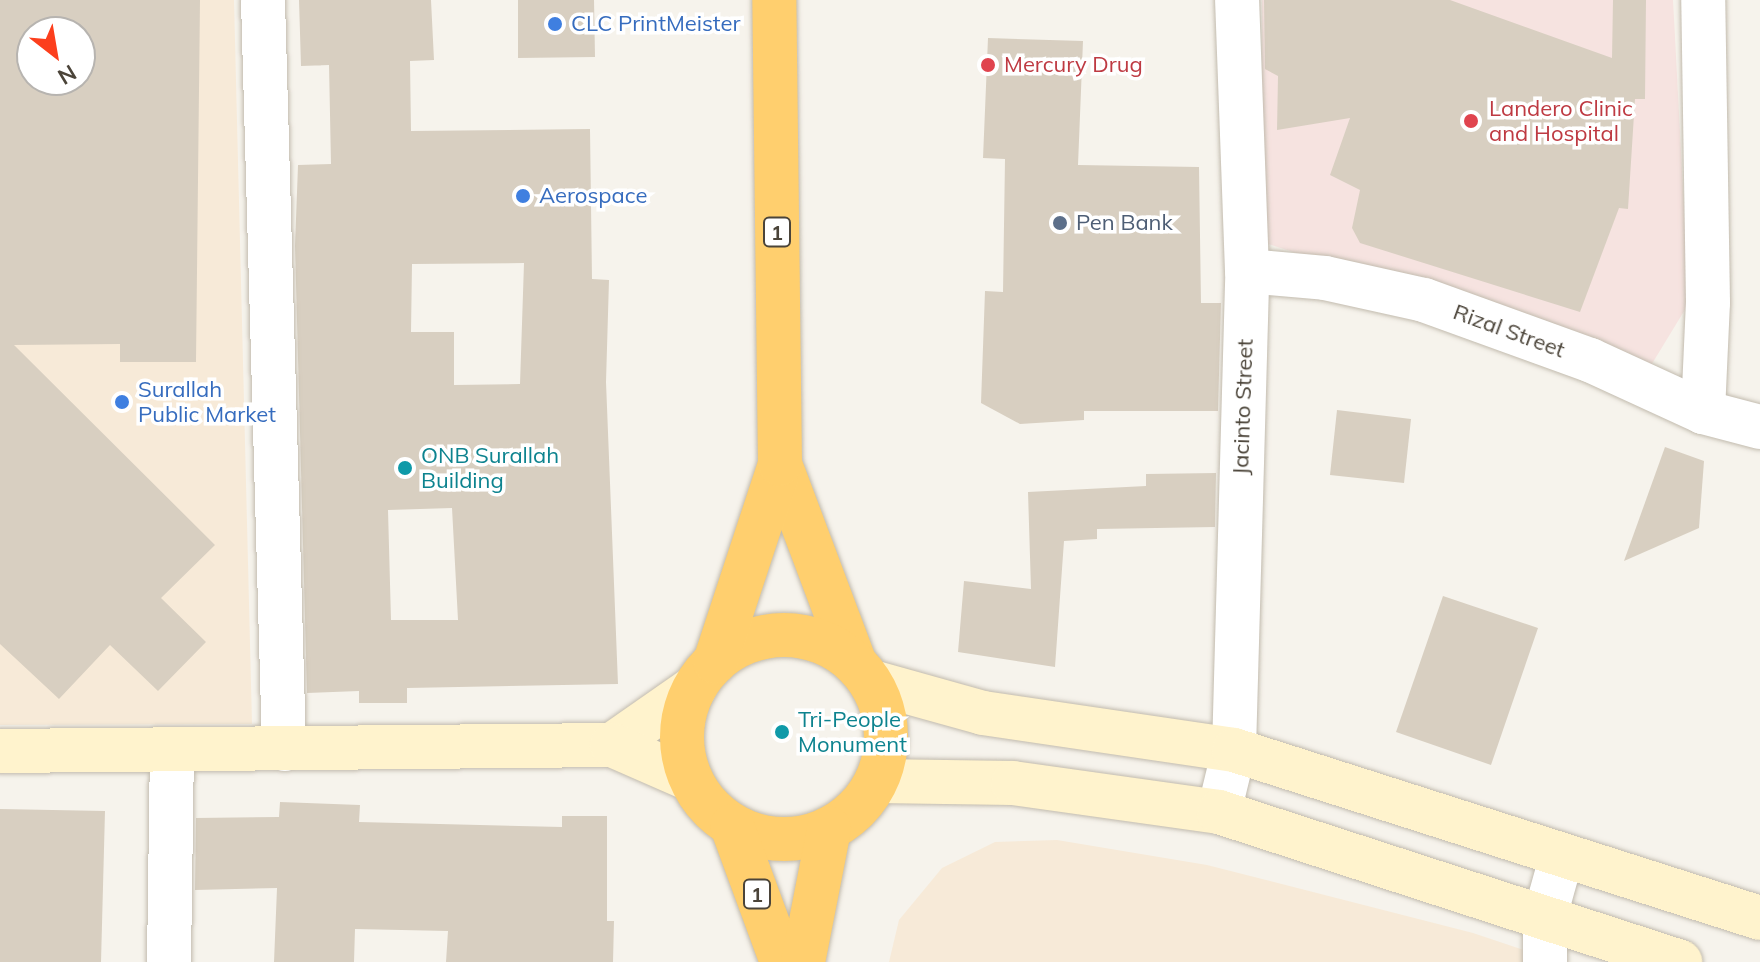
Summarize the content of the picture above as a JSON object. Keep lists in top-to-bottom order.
{
  "streets": {
    "highway": ["1"],
    "street": ["Rizal Street", "Jacinto Street"]
  },
  "crossings": [
    ["Rizal Street", "Jacinto Street"]
  ],
  "places": [
    "CLC PrintMeister",
    "Mercury Drug",
    "Landero Clinic and Hospital",
    "Aerospace",
    "Pen Bank",
    "Surallah Public Market",
    "ONB Surallah Building",
    "Tri-People Monument"
  ],
  "north": "bottom right"
}
